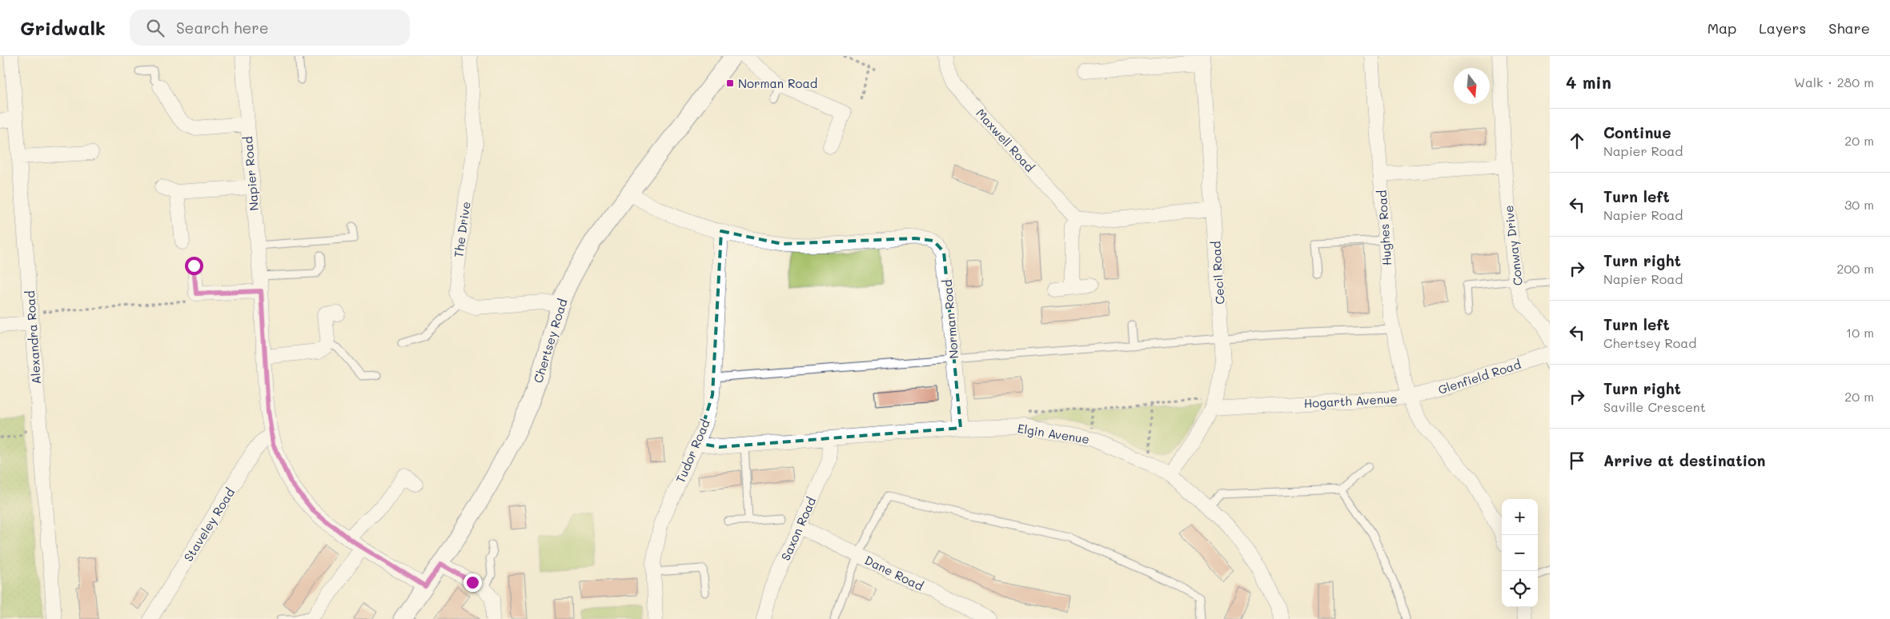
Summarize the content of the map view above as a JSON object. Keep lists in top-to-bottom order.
{
  "streets": {
    "street": [
      "Maxwell Road",
      "Napier Road",
      "Hughes Road",
      "The Drive",
      "Conway Drive",
      "Cecil Road",
      "Norman Road",
      "Alexandra Road",
      "Chertsey Road",
      "Glenfield Road",
      "Hogarth Avenue",
      "Elgin Avenue",
      "Tudor Road",
      "Staveley Road",
      "Saxon Road",
      "Dane Road"
    ]
  },
  "crossings": [
    ["Napier Road", "Chertsey Road"],
    ["Napier Road", "Staveley Road"],
    ["Hughes Road", "Glenfield Road"],
    ["Hughes Road", "Hogarth Avenue"],
    ["Cecil Road", "Hogarth Avenue"],
    ["Cecil Road", "Elgin Avenue"],
    ["Norman Road", "Chertsey Road"],
    ["Norman Road", "Elgin Avenue"],
    ["Norman Road", "Tudor Road"],
    ["Glenfield Road", "Hogarth Avenue"],
    ["Elgin Avenue", "Tudor Road"],
    ["Elgin Avenue", "Saxon Road"],
    ["Saxon Road", "Dane Road"]
  ],
  "places": {
    "transit": ["Norman Road"]
  },
  "north": "bottom",
  "page": {
    "header": "Gridwalk",
    "search": "Search here",
    "nav": ["Map", "Layers", "Share"],
    "heading": ["4 min", "Walk · 280 m"],
    "list": [
      ["Continue", "Napier Road", "20 m"],
      ["Turn left", "Napier Road", "30 m"],
      ["Turn right", "Napier Road", "200 m"],
      ["Turn left", "Chertsey Road", "10 m"],
      ["Turn right", "Saville Crescent", "20 m"],
      "Arrive at destination"
    ],
    "map_buttons": ["+", "−"]
  }
}
